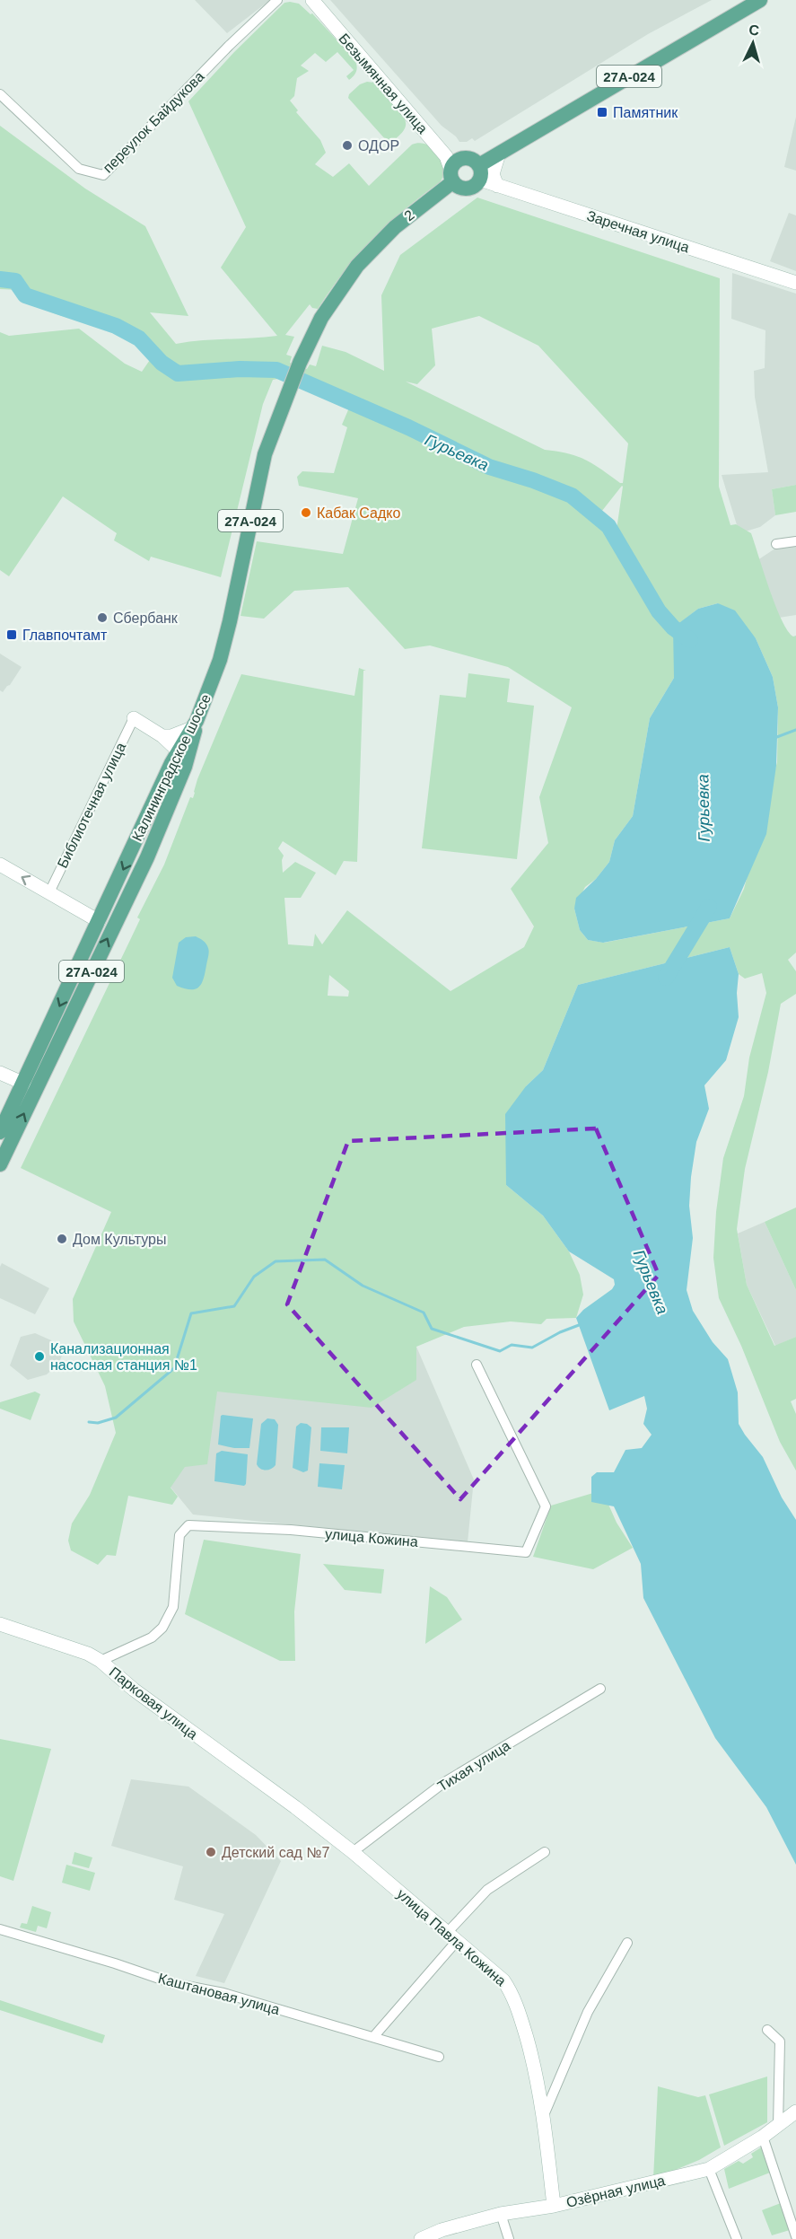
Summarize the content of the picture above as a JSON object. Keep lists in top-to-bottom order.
{
  "streets": {
    "main road": ["27А-024", "2", "Калининградское шоссе"],
    "street": [
      "Безымянная улица",
      "переулок Байдукова",
      "Заречная улица",
      "Библиотечная улица",
      "улица Кожина",
      "Парковая улица",
      "Тихая улица",
      "улица Павла Кожина",
      "Каштановая улица",
      "Озёрная улица"
    ]
  },
  "crossings": [
    ["27А-024", "Безымянная улица"],
    ["27А-024", "2"],
    ["27А-024", "Заречная улица"],
    ["27А-024", "Калининградское шоссе"],
    ["Безымянная улица", "2"],
    ["Безымянная улица", "Заречная улица"],
    ["2", "Заречная улица"],
    ["2", "Калининградское шоссе"],
    ["улица Кожина", "Парковая улица"],
    ["Парковая улица", "улица Павла Кожина"],
    ["Тихая улица", "улица Павла Кожина"],
    ["улица Павла Кожина", "Озёрная улица"]
  ],
  "water": ["Гурьевка"],
  "places": {
    "transit": ["Памятник", "Главпочтамт"],
    "other": [
      "ОДОР",
      "Кабак Садко",
      "Сбербанк",
      "Дом Культуры",
      "Канализационная насосная станция №1",
      "Детский сад №7"
    ]
  },
  "north": "top"
}
